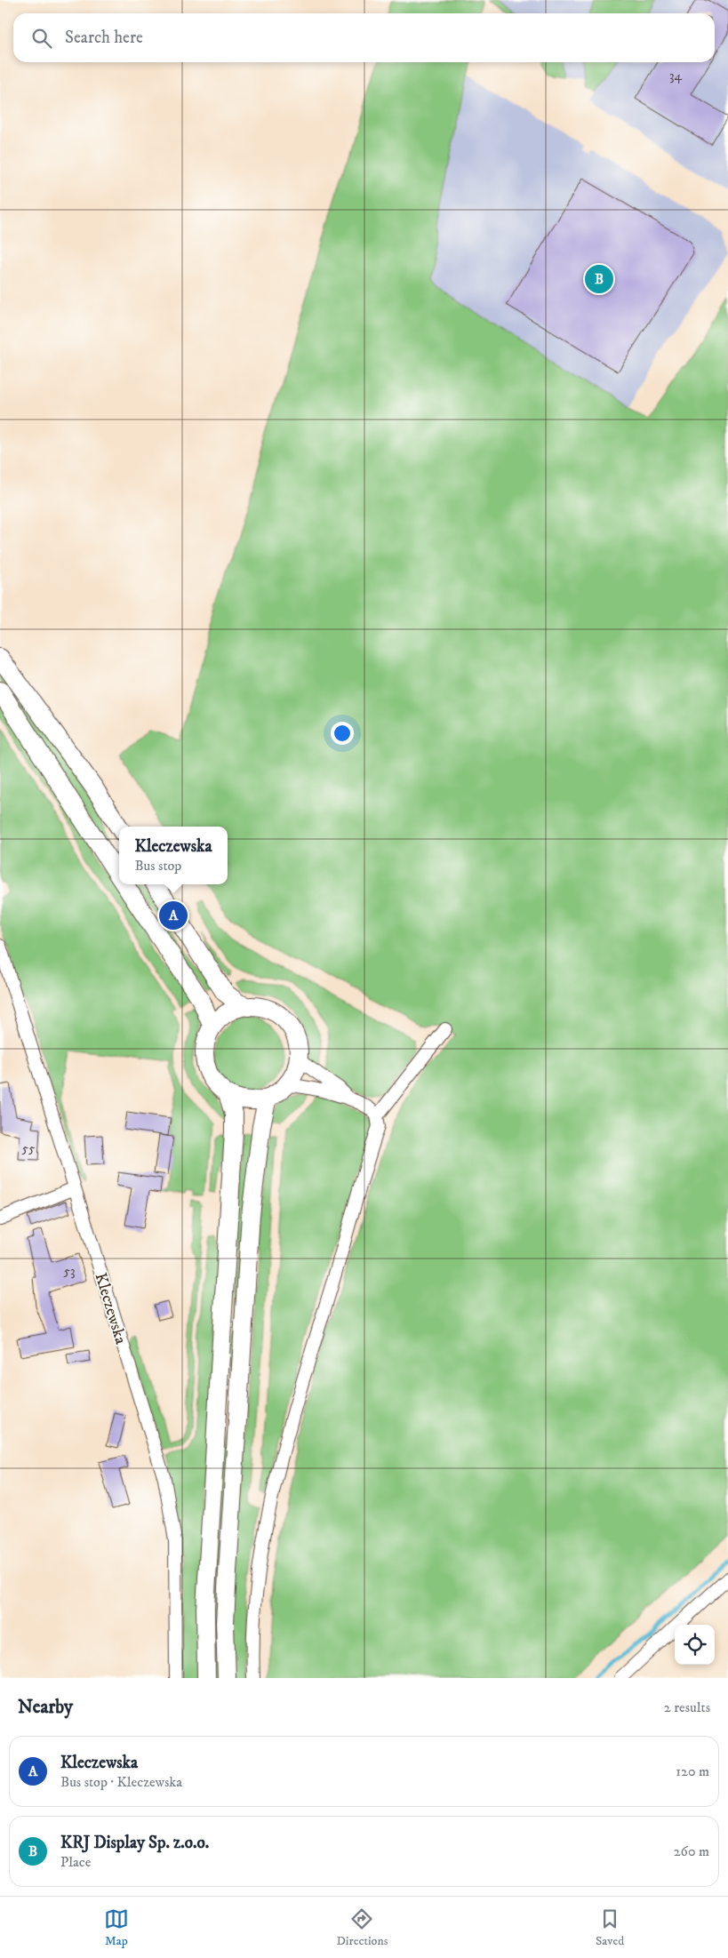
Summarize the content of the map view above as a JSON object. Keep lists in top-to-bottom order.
{
  "streets": {
    "street": ["Kleczewska"]
  },
  "house_numbers": ["34", "55", "53"],
  "page": {
    "search": "Search here",
    "pins": ["B", "A"],
    "popup": ["Kleczewska", "Bus stop"],
    "heading": ["Nearby", "2 results"],
    "list": [
      {
        "mark": "A",
        "name": "Kleczewska",
        "note": "Bus stop · Kleczewska",
        "value": "120 m"
      },
      {
        "mark": "B",
        "name": "KRJ Display Sp. z.o.o.",
        "note": "Place",
        "value": "260 m"
      }
    ],
    "nav": ["Map", "Directions", "Saved"]
  }
}
